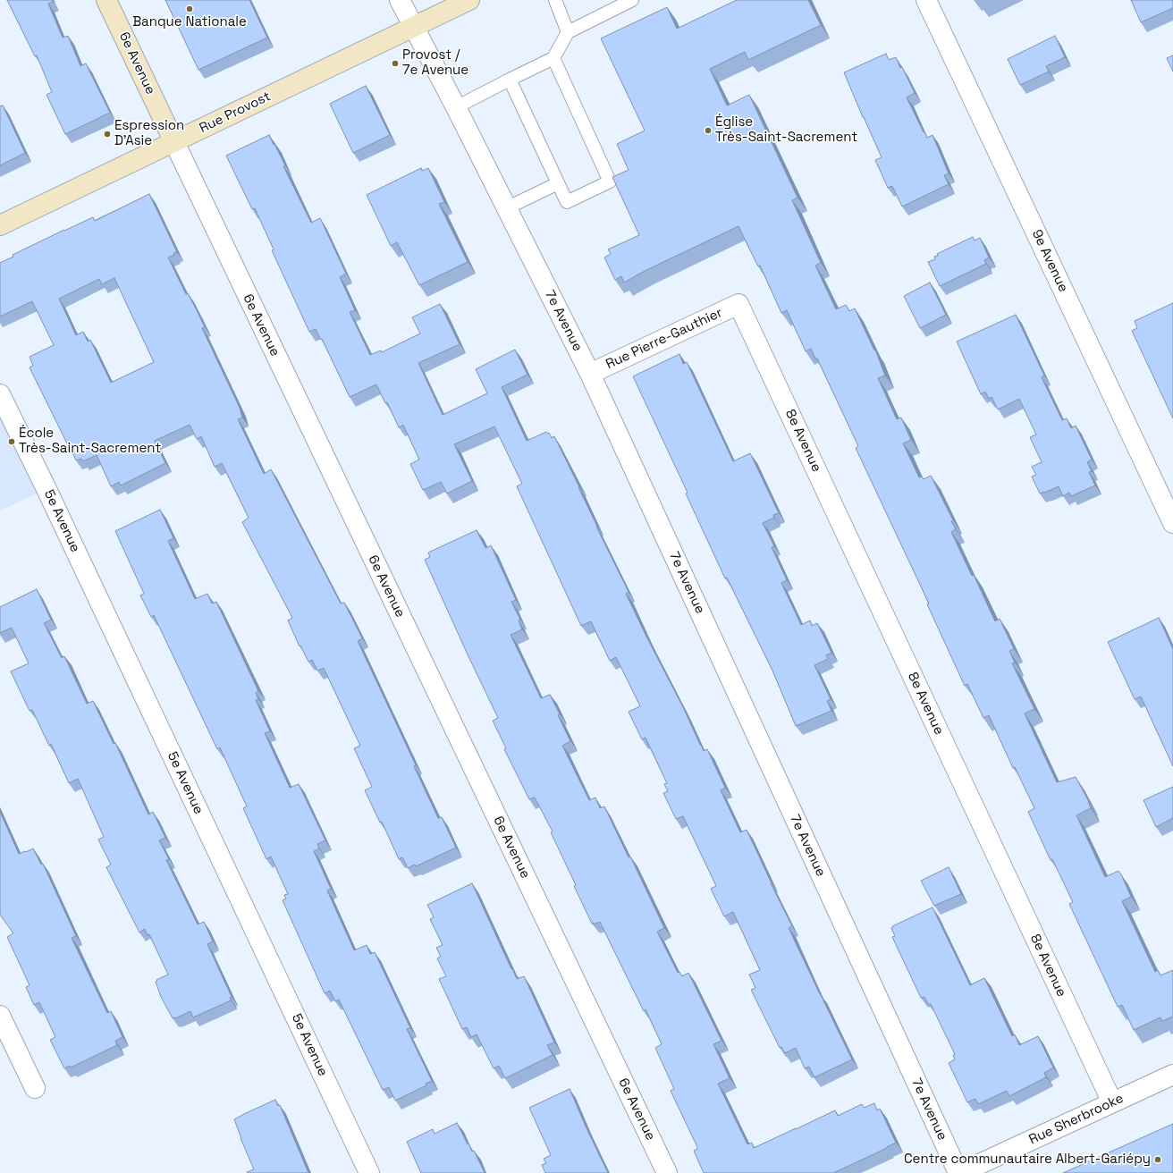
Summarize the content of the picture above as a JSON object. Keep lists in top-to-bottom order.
{
  "streets": {
    "street": [
      "6e Avenue",
      "Rue Provost",
      "9e Avenue",
      "7e Avenue",
      "Rue Pierre-Gauthier",
      "8e Avenue",
      "5e Avenue",
      "Rue Sherbrooke"
    ]
  },
  "crossings": [
    ["6e Avenue", "Rue Provost"],
    ["Rue Provost", "7e Avenue"],
    ["7e Avenue", "Rue Pierre-Gauthier"],
    ["7e Avenue", "Rue Sherbrooke"],
    ["Rue Pierre-Gauthier", "8e Avenue"],
    ["8e Avenue", "Rue Sherbrooke"]
  ],
  "places": [
    "Banque Nationale",
    "Provost / 7e Avenue",
    "Église Très-Saint-Sacrement",
    "Espression D'Asie",
    "École Très-Saint-Sacrement",
    "Centre communautaire Albert-Gariépy"
  ]
}
